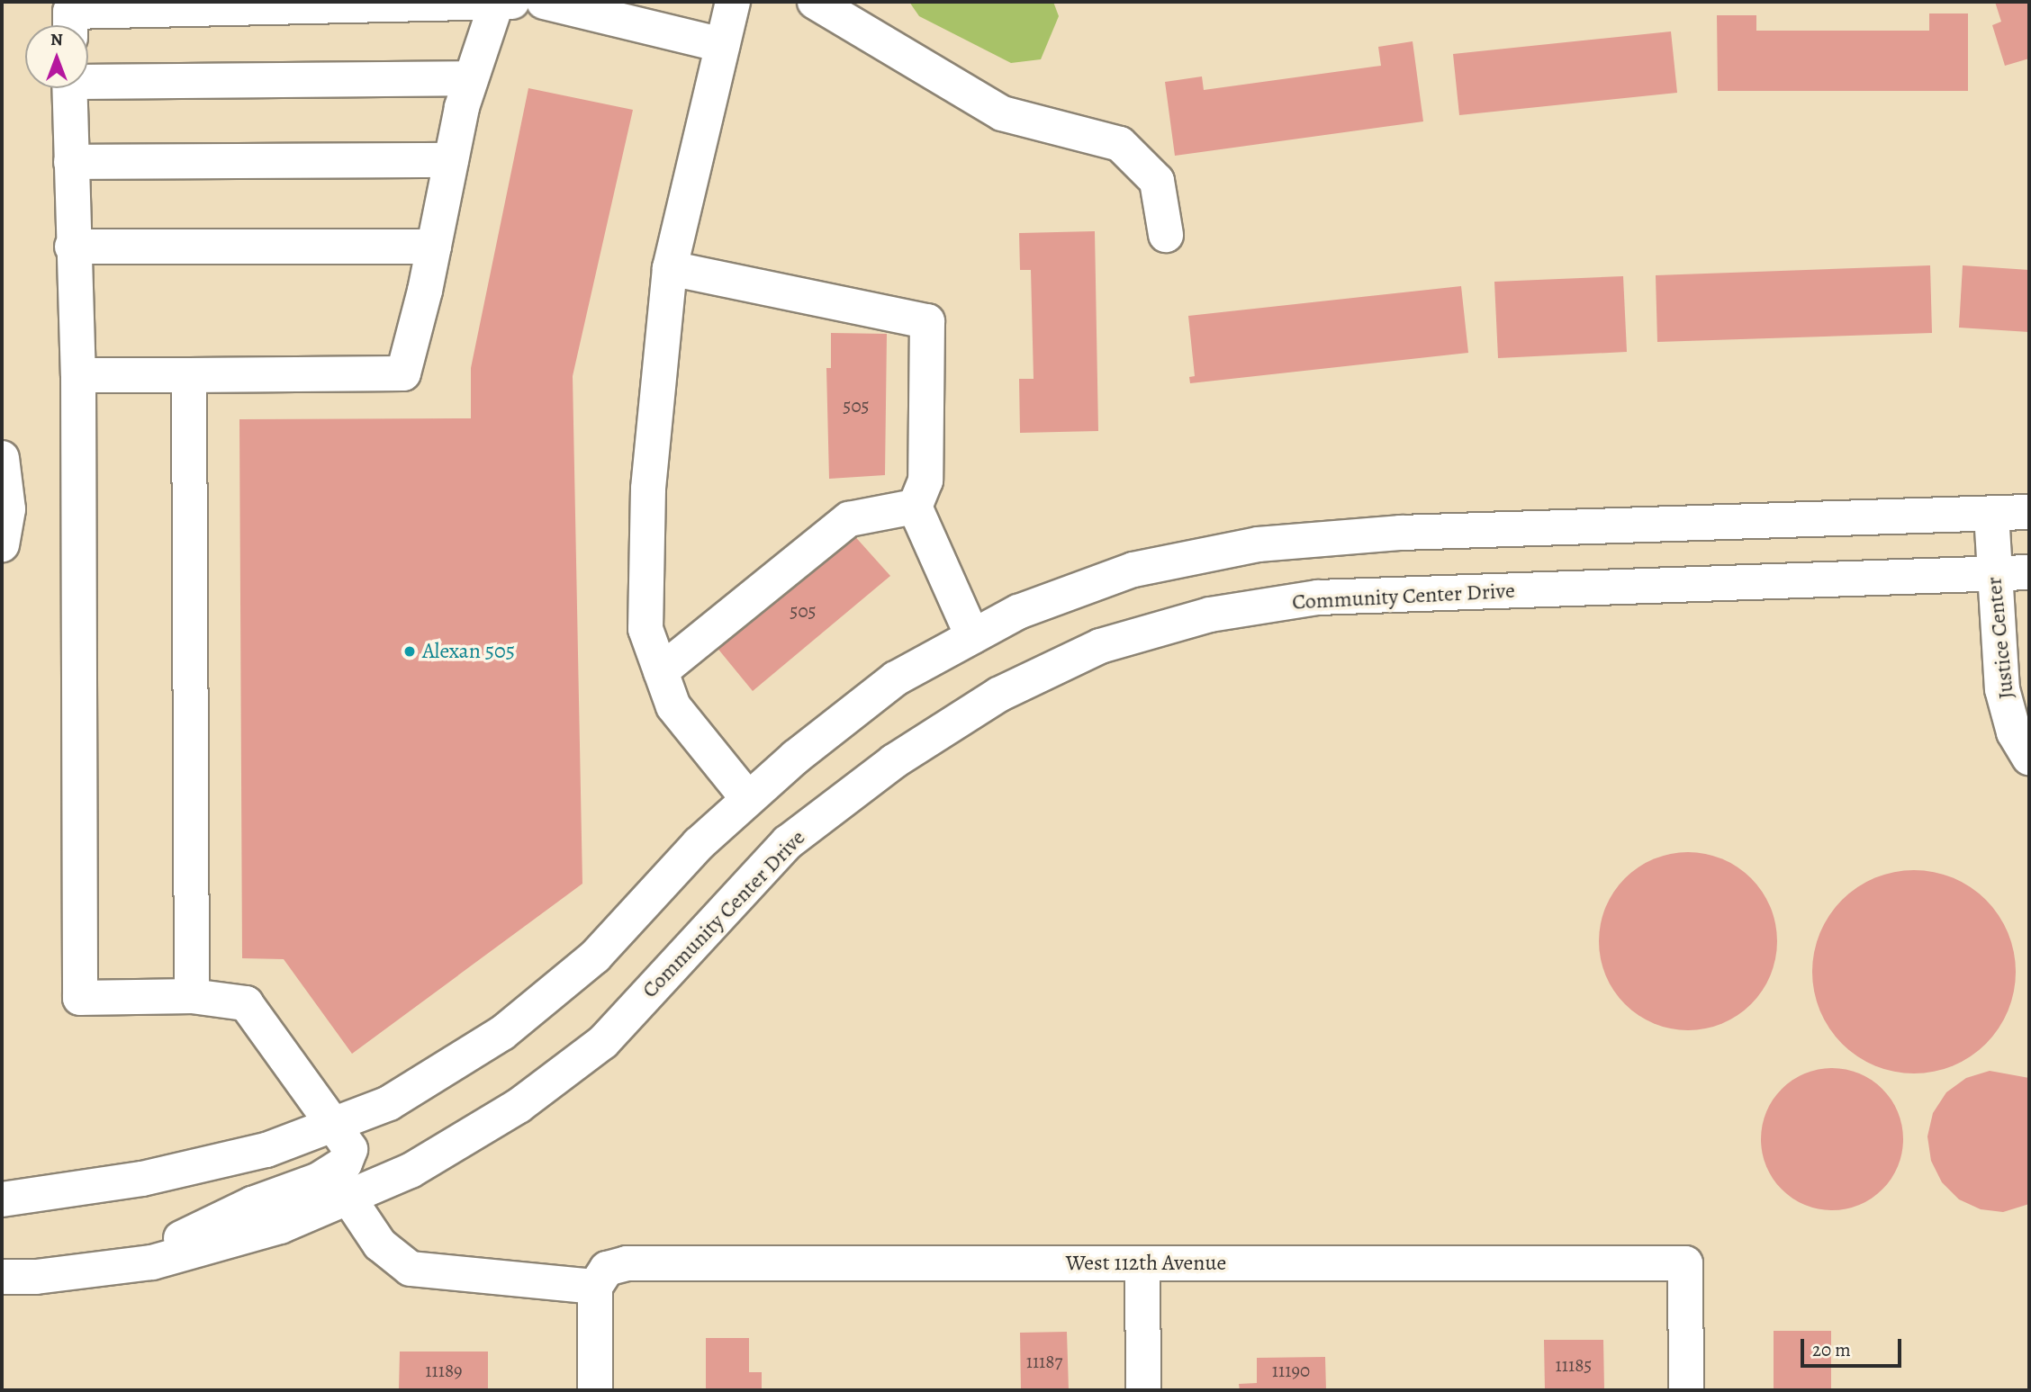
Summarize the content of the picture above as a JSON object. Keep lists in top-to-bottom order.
{
  "streets": {
    "main road": ["Community Center Drive", "Justice Center", "West 112th Avenue"]
  },
  "crossings": [
    ["Community Center Drive", "Justice Center"],
    ["Community Center Drive", "West 112th Avenue"]
  ],
  "places": ["Alexan 505"],
  "house_numbers": [
    "505",
    "505",
    "11187",
    "11185",
    "11189",
    "11190"
  ],
  "scale_bar": "20 m",
  "north": "top"
}
